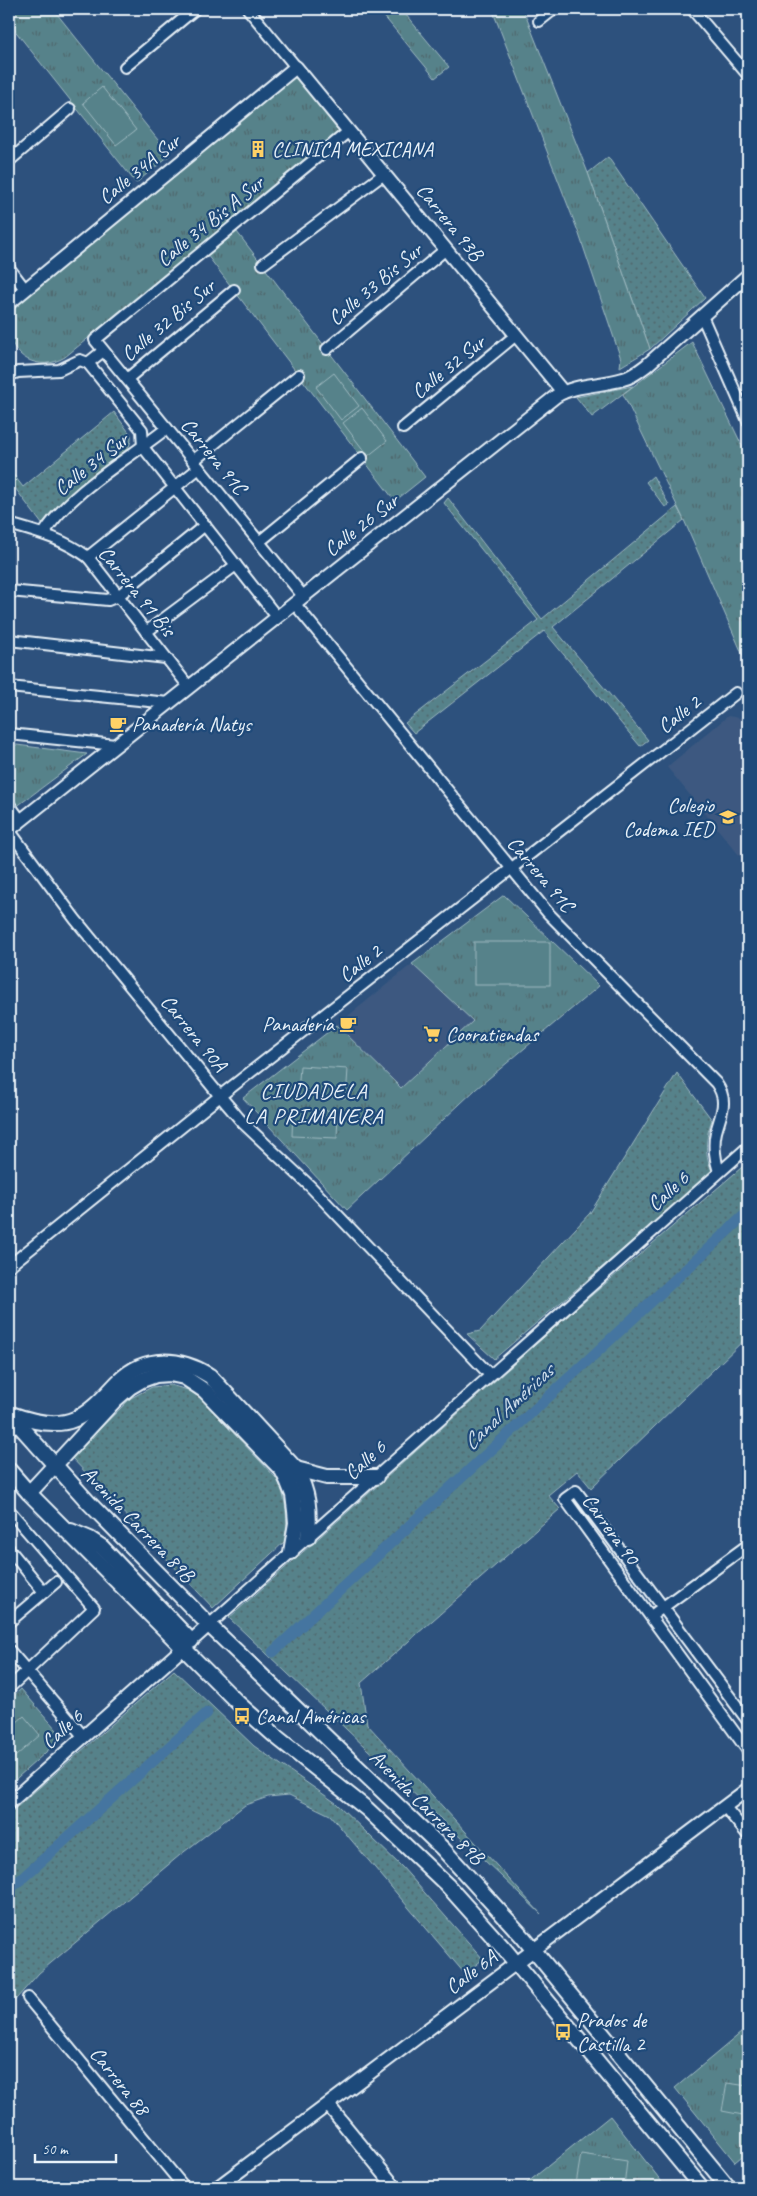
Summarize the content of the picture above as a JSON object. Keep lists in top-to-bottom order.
{
  "streets": {
    "main road": ["Avenida Carrera 89B"],
    "street": [
      "Calle 34A Sur",
      "Calle 34 Bis A Sur",
      "Carrera 93B",
      "Calle 33 Bis Sur",
      "Calle 32 Bis Sur",
      "Calle 32 Sur",
      "Carrera 91C",
      "Calle 34 Sur",
      "Calle 26 Sur",
      "Carrera 91 Bis",
      "Calle 2",
      "Carrera 90A",
      "Calle 6",
      "Carrera 90",
      "Calle 6A",
      "Carrera 88"
    ]
  },
  "crossings": [
    ["Calle 34A Sur", "Carrera 93B"],
    ["Calle 34 Bis A Sur", "Carrera 93B"],
    ["Calle 34 Bis A Sur", "Carrera 91C"],
    ["Carrera 93B", "Calle 33 Bis Sur"],
    ["Carrera 93B", "Calle 32 Sur"],
    ["Carrera 93B", "Calle 26 Sur"],
    ["Calle 32 Bis Sur", "Carrera 91C"],
    ["Carrera 91C", "Calle 34 Sur"],
    ["Carrera 91C", "Calle 26 Sur"],
    ["Carrera 91C", "Calle 2"],
    ["Carrera 91C", "Calle 6"],
    ["Calle 34 Sur", "Carrera 91 Bis"],
    ["Calle 26 Sur", "Carrera 91 Bis"],
    ["Calle 26 Sur", "Carrera 90A"],
    ["Calle 2", "Carrera 90A"],
    ["Carrera 90A", "Calle 6"],
    ["Calle 6", "Avenida Carrera 89B"],
    ["Avenida Carrera 89B", "Calle 6A"]
  ],
  "districts": ["CIUDADELA LA PRIMAVERA"],
  "water": ["Canal Américas"],
  "places": {
    "building": ["CLINICA MEXICANA"],
    "cafe": ["Panadería Natys", "Panadería"],
    "school or university": ["Colegio Codema IED"],
    "supermarket": ["Cooratiendas"],
    "bus stop": ["Canal Américas", "Prados de Castilla 2"]
  },
  "scale_bar": "50 m"
}
